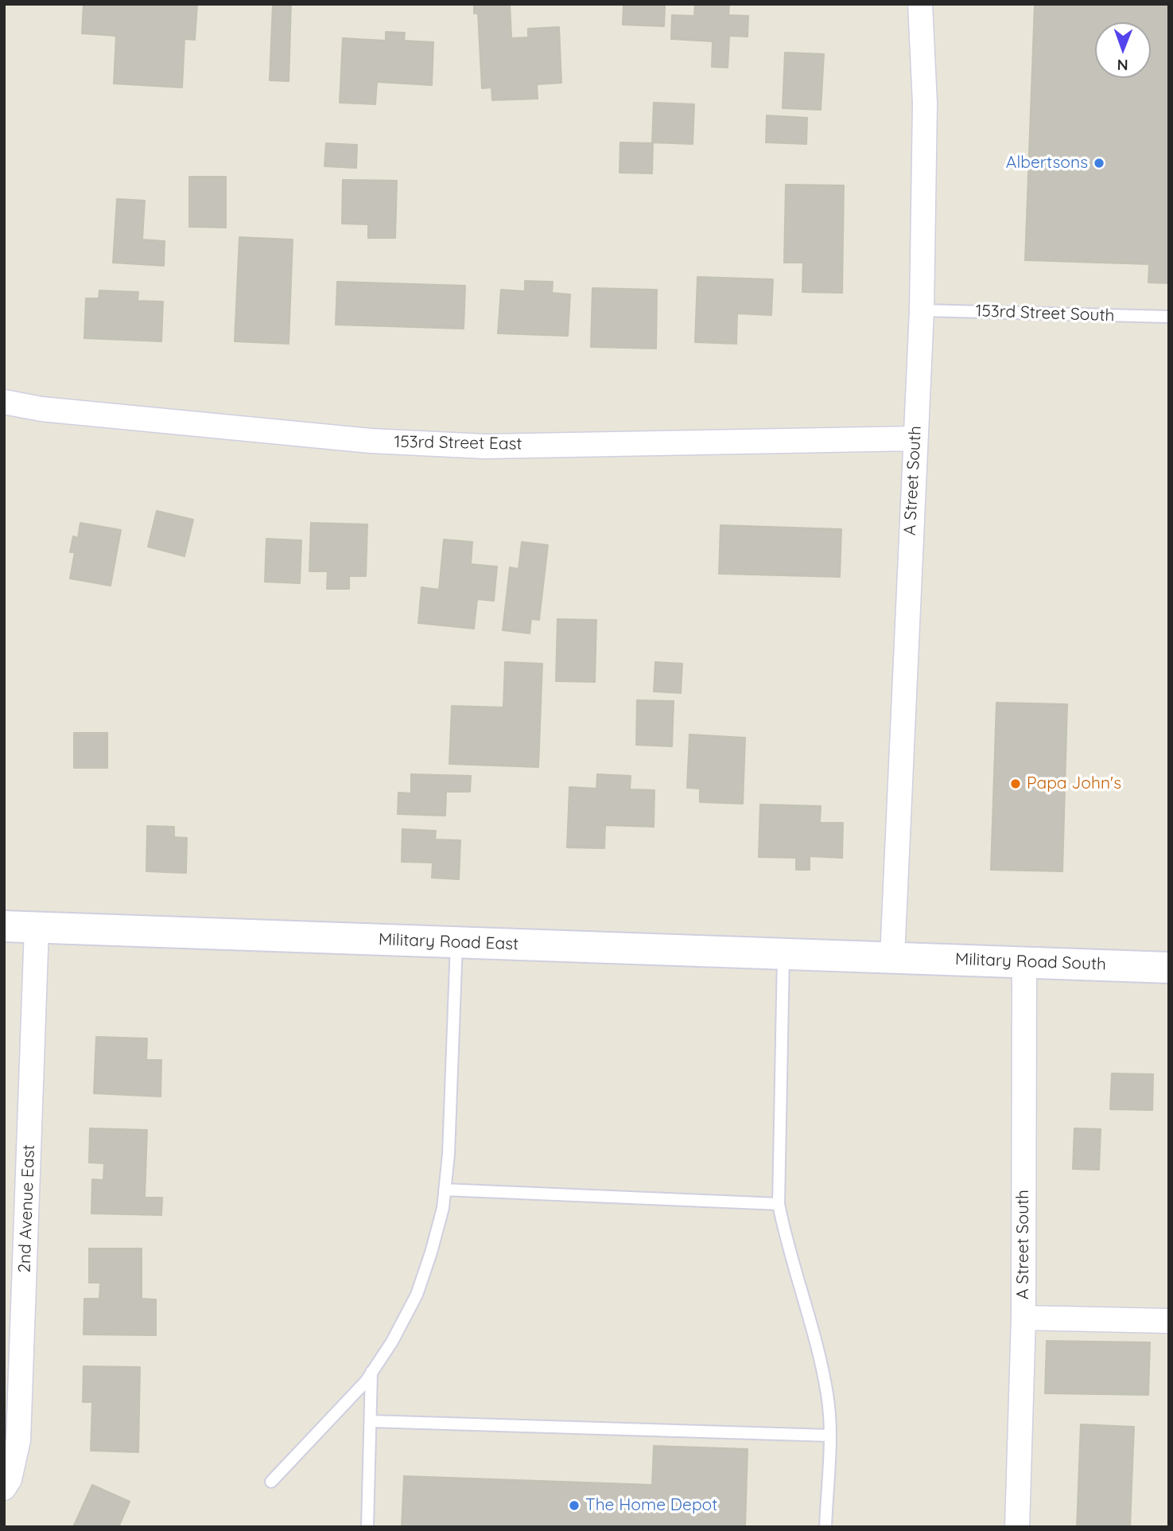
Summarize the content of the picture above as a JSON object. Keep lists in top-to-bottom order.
{
  "streets": {
    "main road": ["Military Road East", "Military Road South"],
    "street": ["153rd Street East", "A Street South", "2nd Avenue East"],
    "lane": ["153rd Street South"]
  },
  "crossings": [
    ["153rd Street South", "A Street South"],
    ["153rd Street East", "A Street South"],
    ["A Street South", "Military Road East"],
    ["A Street South", "Military Road South"],
    ["Military Road East", "Military Road South"],
    ["Military Road East", "2nd Avenue East"]
  ],
  "places": ["Albertsons", "Papa John's", "The Home Depot"],
  "north": "bottom"
}
